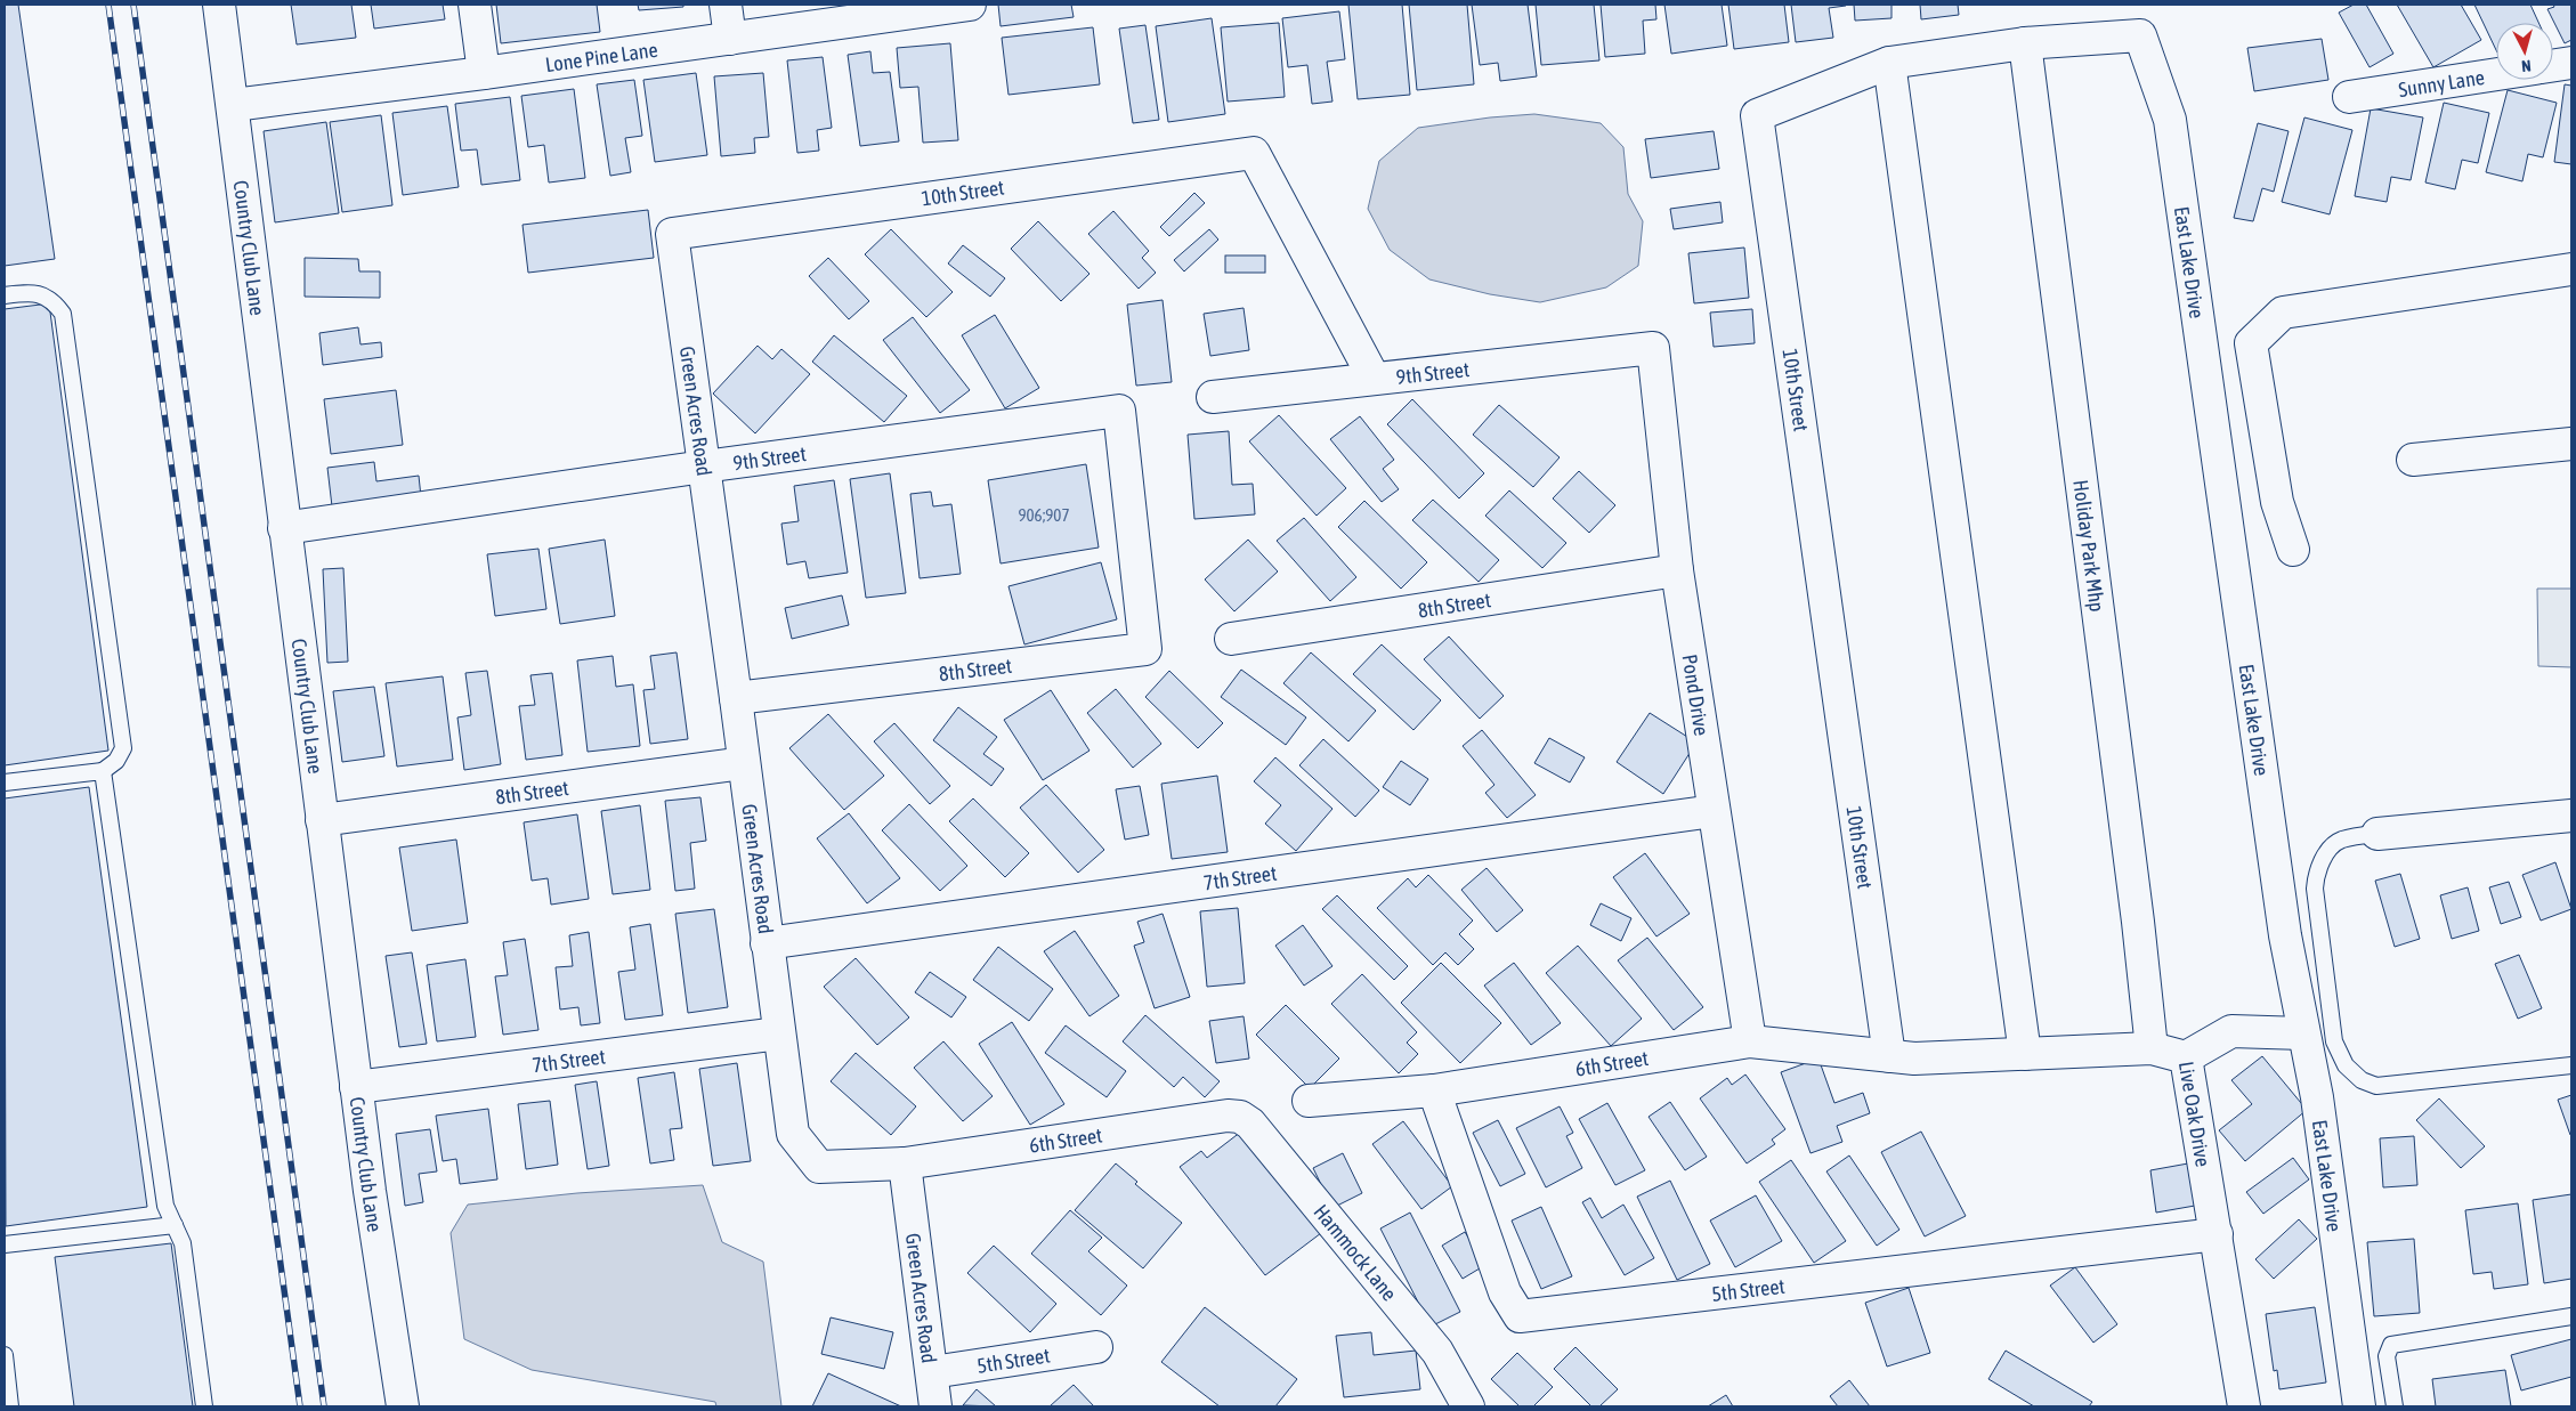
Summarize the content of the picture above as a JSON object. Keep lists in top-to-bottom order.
{
  "streets": {
    "street": [
      "Lone Pine Lane",
      "Sunny Lane",
      "10th Street",
      "Country Club Lane",
      "East Lake Drive",
      "9th Street",
      "Green Acres Road",
      "Holiday Park Mhp",
      "8th Street",
      "Pond Drive",
      "7th Street",
      "6th Street",
      "Live Oak Drive",
      "Hammock Lane",
      "5th Street"
    ]
  },
  "crossings": [
    ["Lone Pine Lane", "Country Club Lane"],
    ["10th Street", "East Lake Drive"],
    ["10th Street", "9th Street"],
    ["10th Street", "Green Acres Road"],
    ["10th Street", "Holiday Park Mhp"],
    ["10th Street", "6th Street"],
    ["10th Street", "Live Oak Drive"],
    ["Country Club Lane", "9th Street"],
    ["Country Club Lane", "8th Street"],
    ["Country Club Lane", "7th Street"],
    ["9th Street", "Green Acres Road"],
    ["9th Street", "8th Street"],
    ["9th Street", "Pond Drive"],
    ["Green Acres Road", "8th Street"],
    ["Green Acres Road", "7th Street"],
    ["Green Acres Road", "6th Street"],
    ["Green Acres Road", "5th Street"],
    ["Holiday Park Mhp", "Live Oak Drive"],
    ["8th Street", "Pond Drive"],
    ["Pond Drive", "7th Street"],
    ["Pond Drive", "6th Street"],
    ["6th Street", "Live Oak Drive"],
    ["6th Street", "Hammock Lane"],
    ["6th Street", "5th Street"],
    ["Live Oak Drive", "5th Street"]
  ],
  "house_numbers": ["906;907"],
  "north": "bottom"
}
